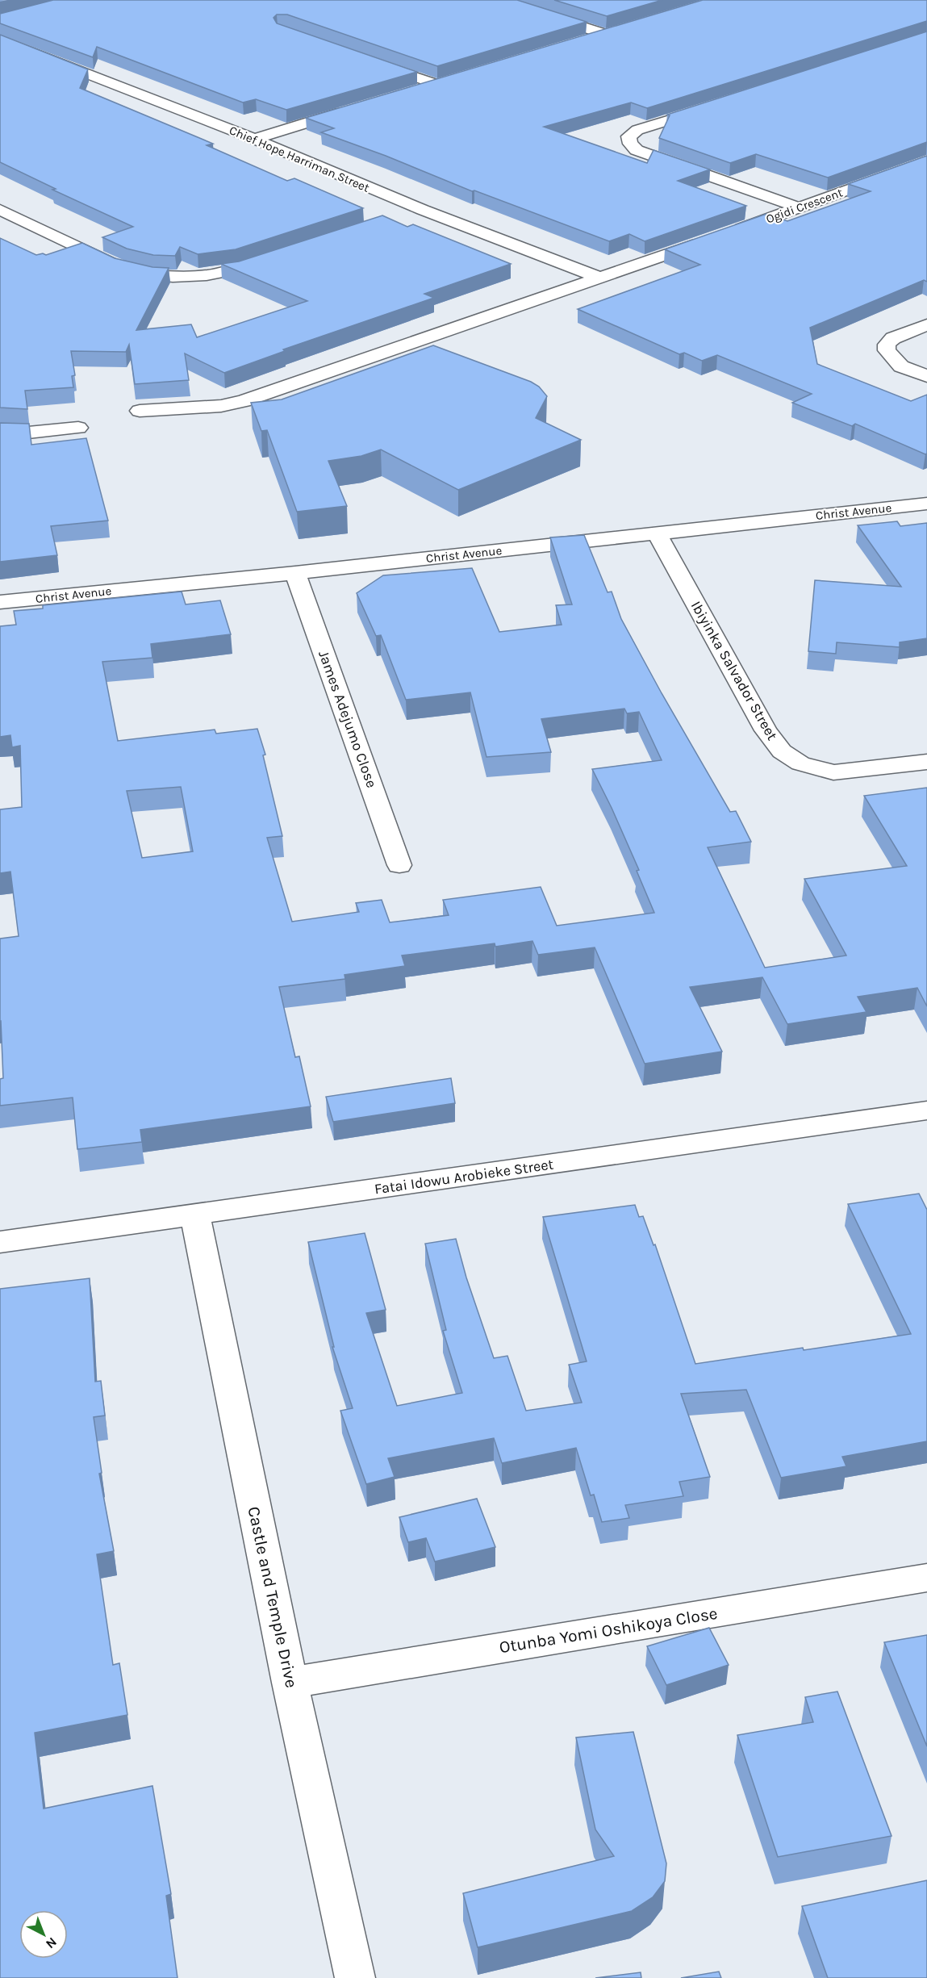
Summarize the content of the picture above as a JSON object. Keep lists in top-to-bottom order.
{
  "streets": {
    "street": [
      "Chief Hope Harriman Street",
      "Ogidi Crescent",
      "Christ Avenue",
      "Ibiyinka Salvador Street",
      "James Adejumo Close",
      "Fatai Idowu Arobieke Street",
      "Castle and Temple Drive",
      "Otunba Yomi Oshikoya Close"
    ]
  },
  "crossings": [
    ["Christ Avenue", "Ibiyinka Salvador Street"],
    ["Christ Avenue", "James Adejumo Close"],
    ["Fatai Idowu Arobieke Street", "Castle and Temple Drive"],
    ["Castle and Temple Drive", "Otunba Yomi Oshikoya Close"]
  ],
  "north": "bottom right"
}
